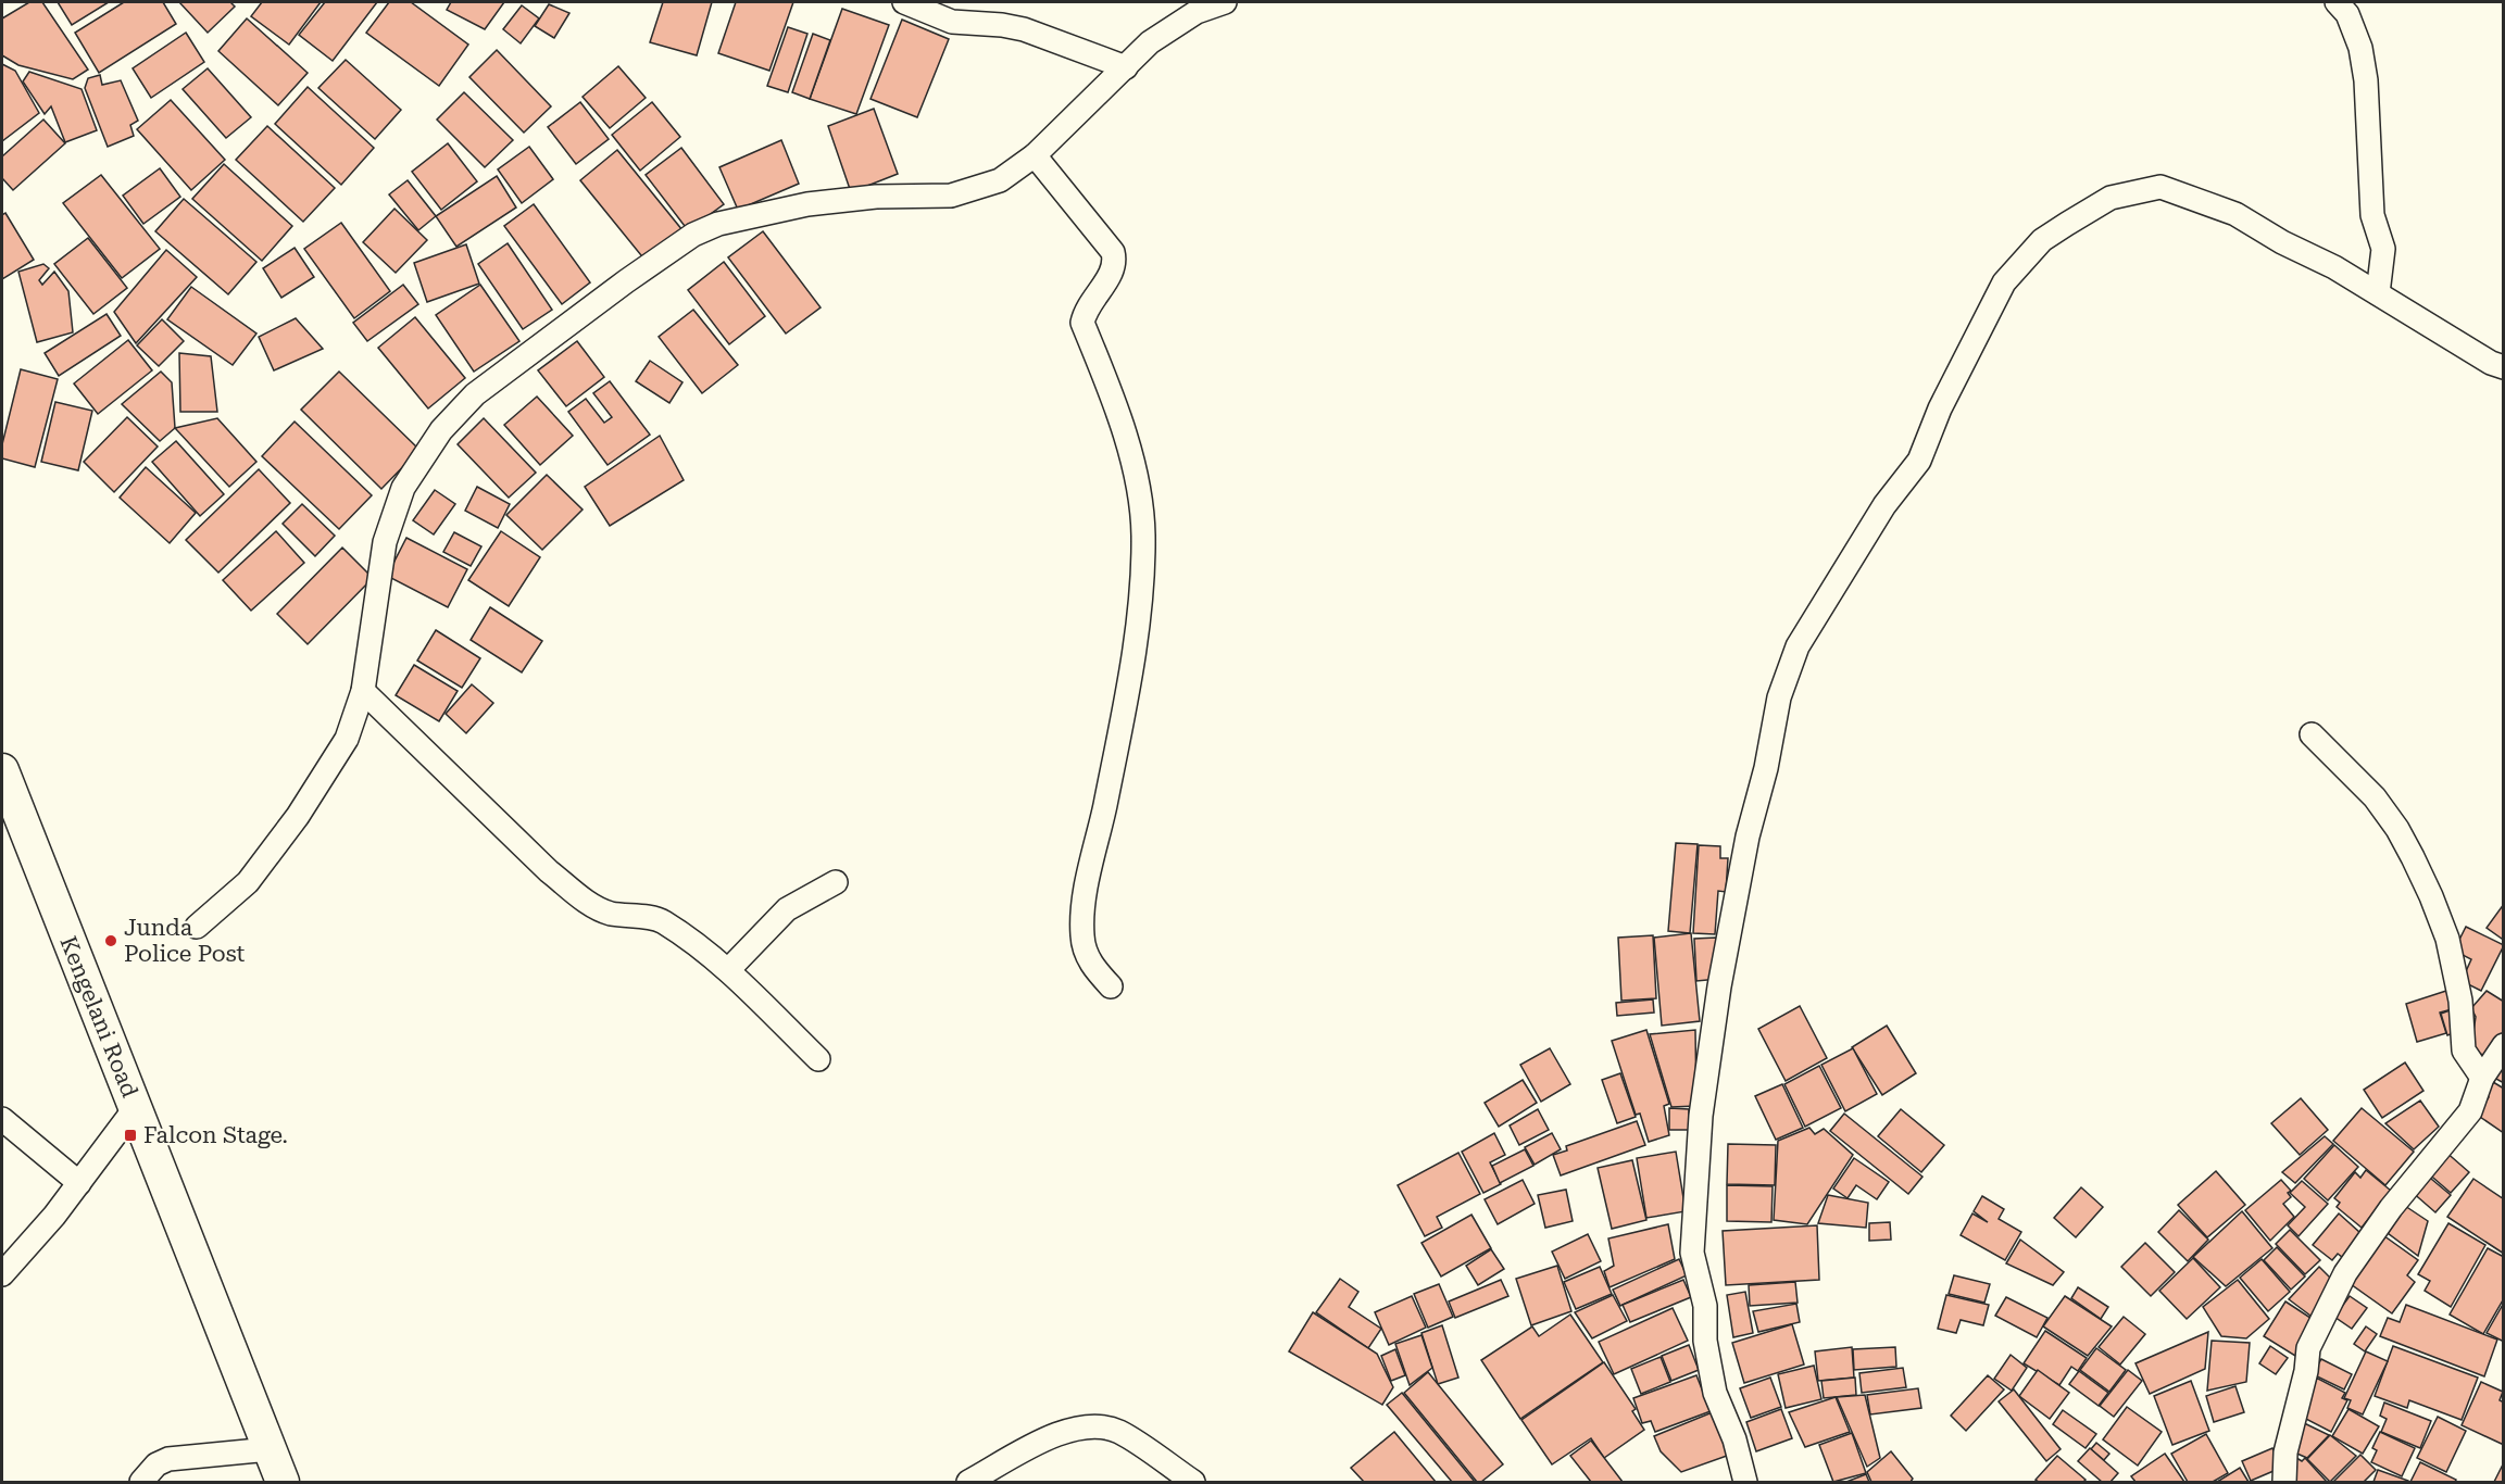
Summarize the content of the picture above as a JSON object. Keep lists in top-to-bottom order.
{
  "streets": {
    "main road": ["Kengelani Road"]
  },
  "places": {
    "other": ["Junda Police Post"],
    "transit": ["Falcon Stage."]
  }
}
